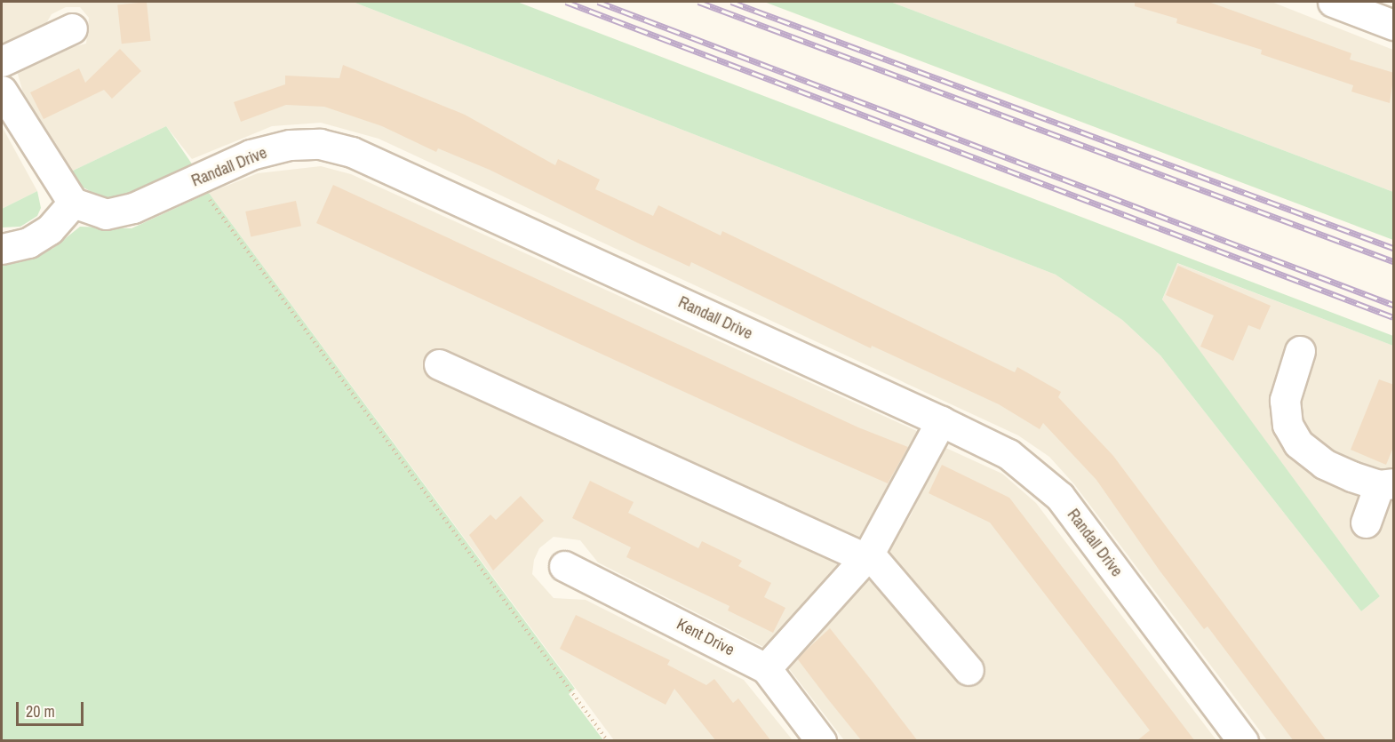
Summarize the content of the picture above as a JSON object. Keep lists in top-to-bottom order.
{
  "streets": {
    "street": ["Randall Drive", "Kent Drive"]
  },
  "scale_bar": "20 m"
}
